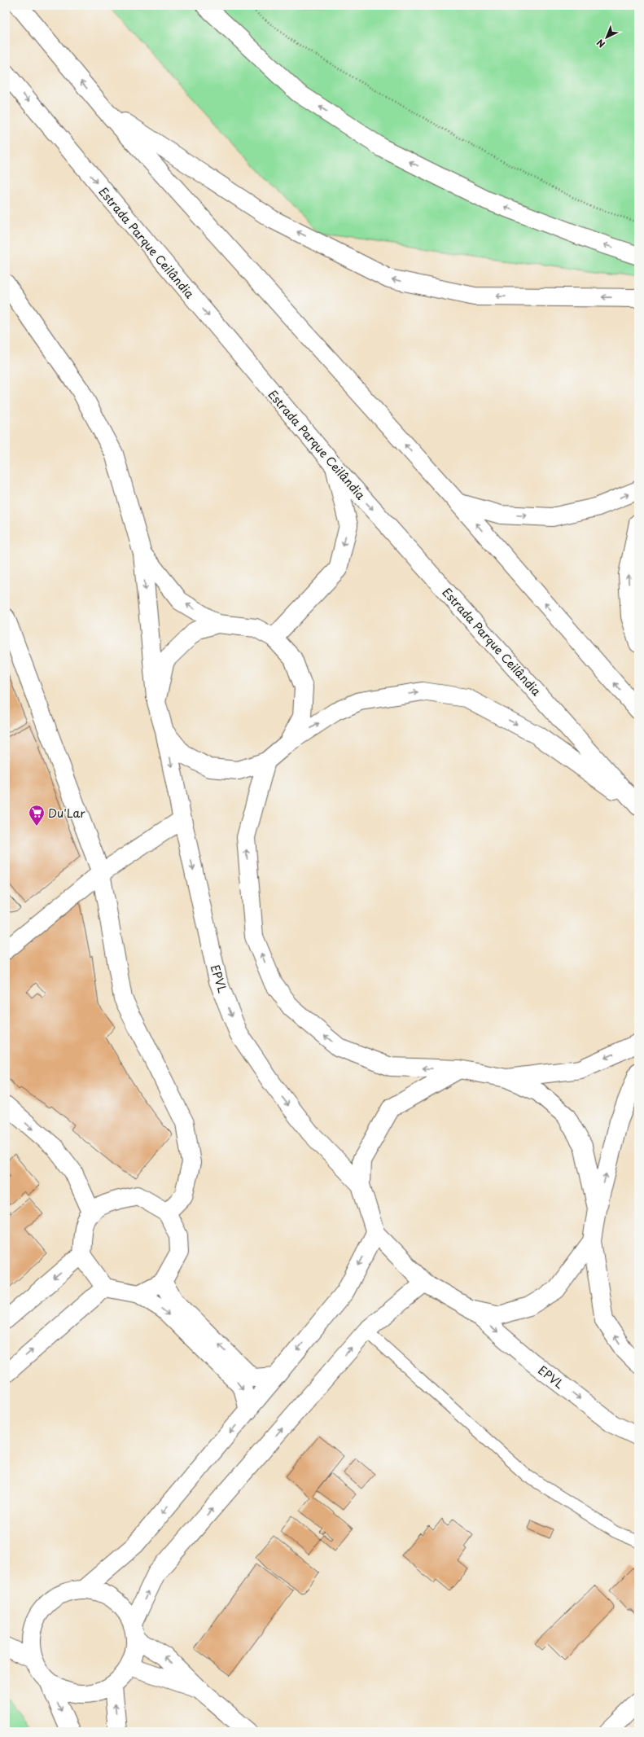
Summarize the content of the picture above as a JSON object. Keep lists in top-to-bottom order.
{
  "streets": {
    "main road": ["Estrada Parque Ceilândia", "EPVL"]
  },
  "places": {
    "supermarket": ["Du'Lar"]
  },
  "north": "bottom left"
}
